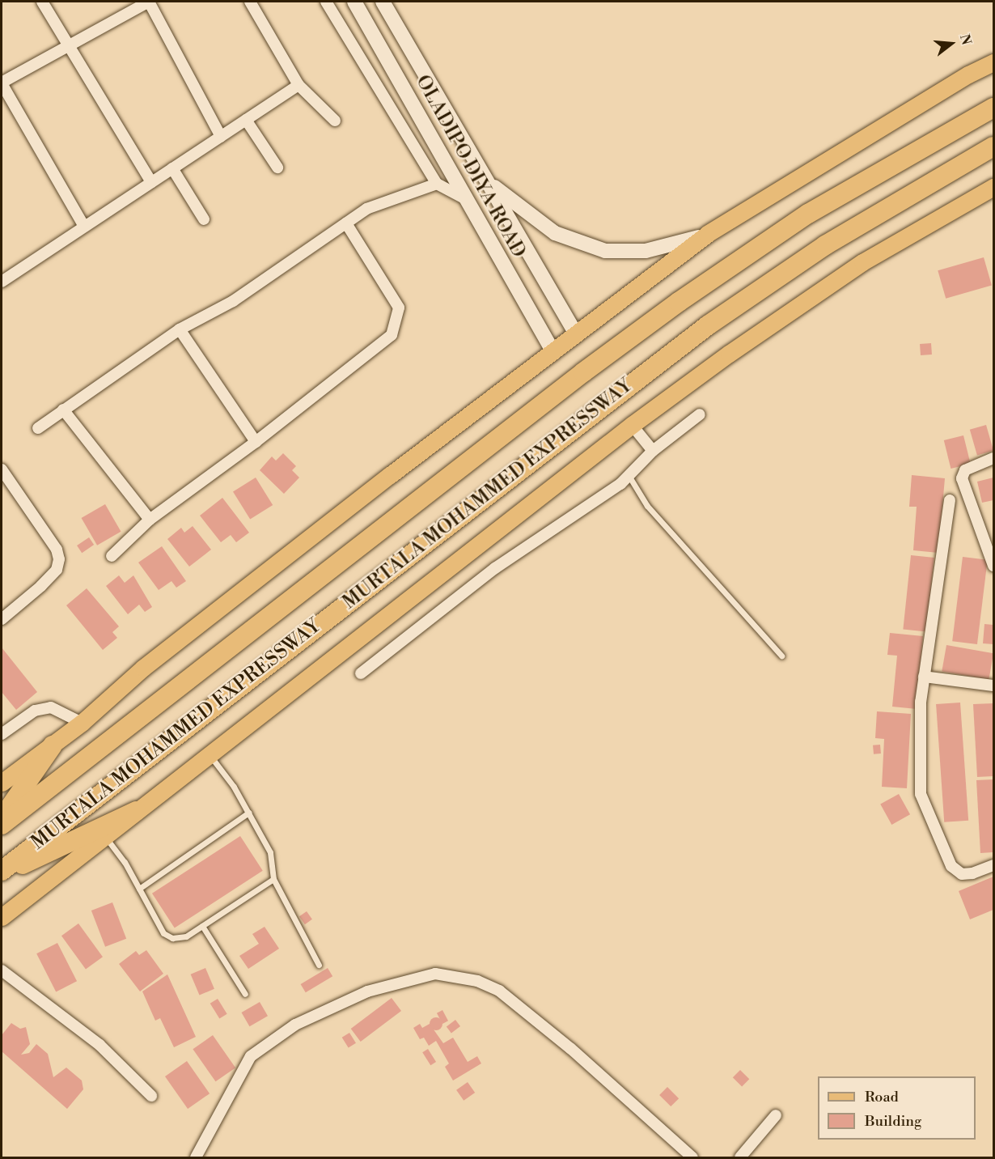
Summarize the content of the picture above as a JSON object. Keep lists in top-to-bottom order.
{
  "streets": {
    "highway": ["MURTALA MOHAMMED EXPRESSWAY"],
    "main road": ["OLADIPO DIYA ROAD"]
  },
  "legend": ["Road", "Building"],
  "north": "right"
}
